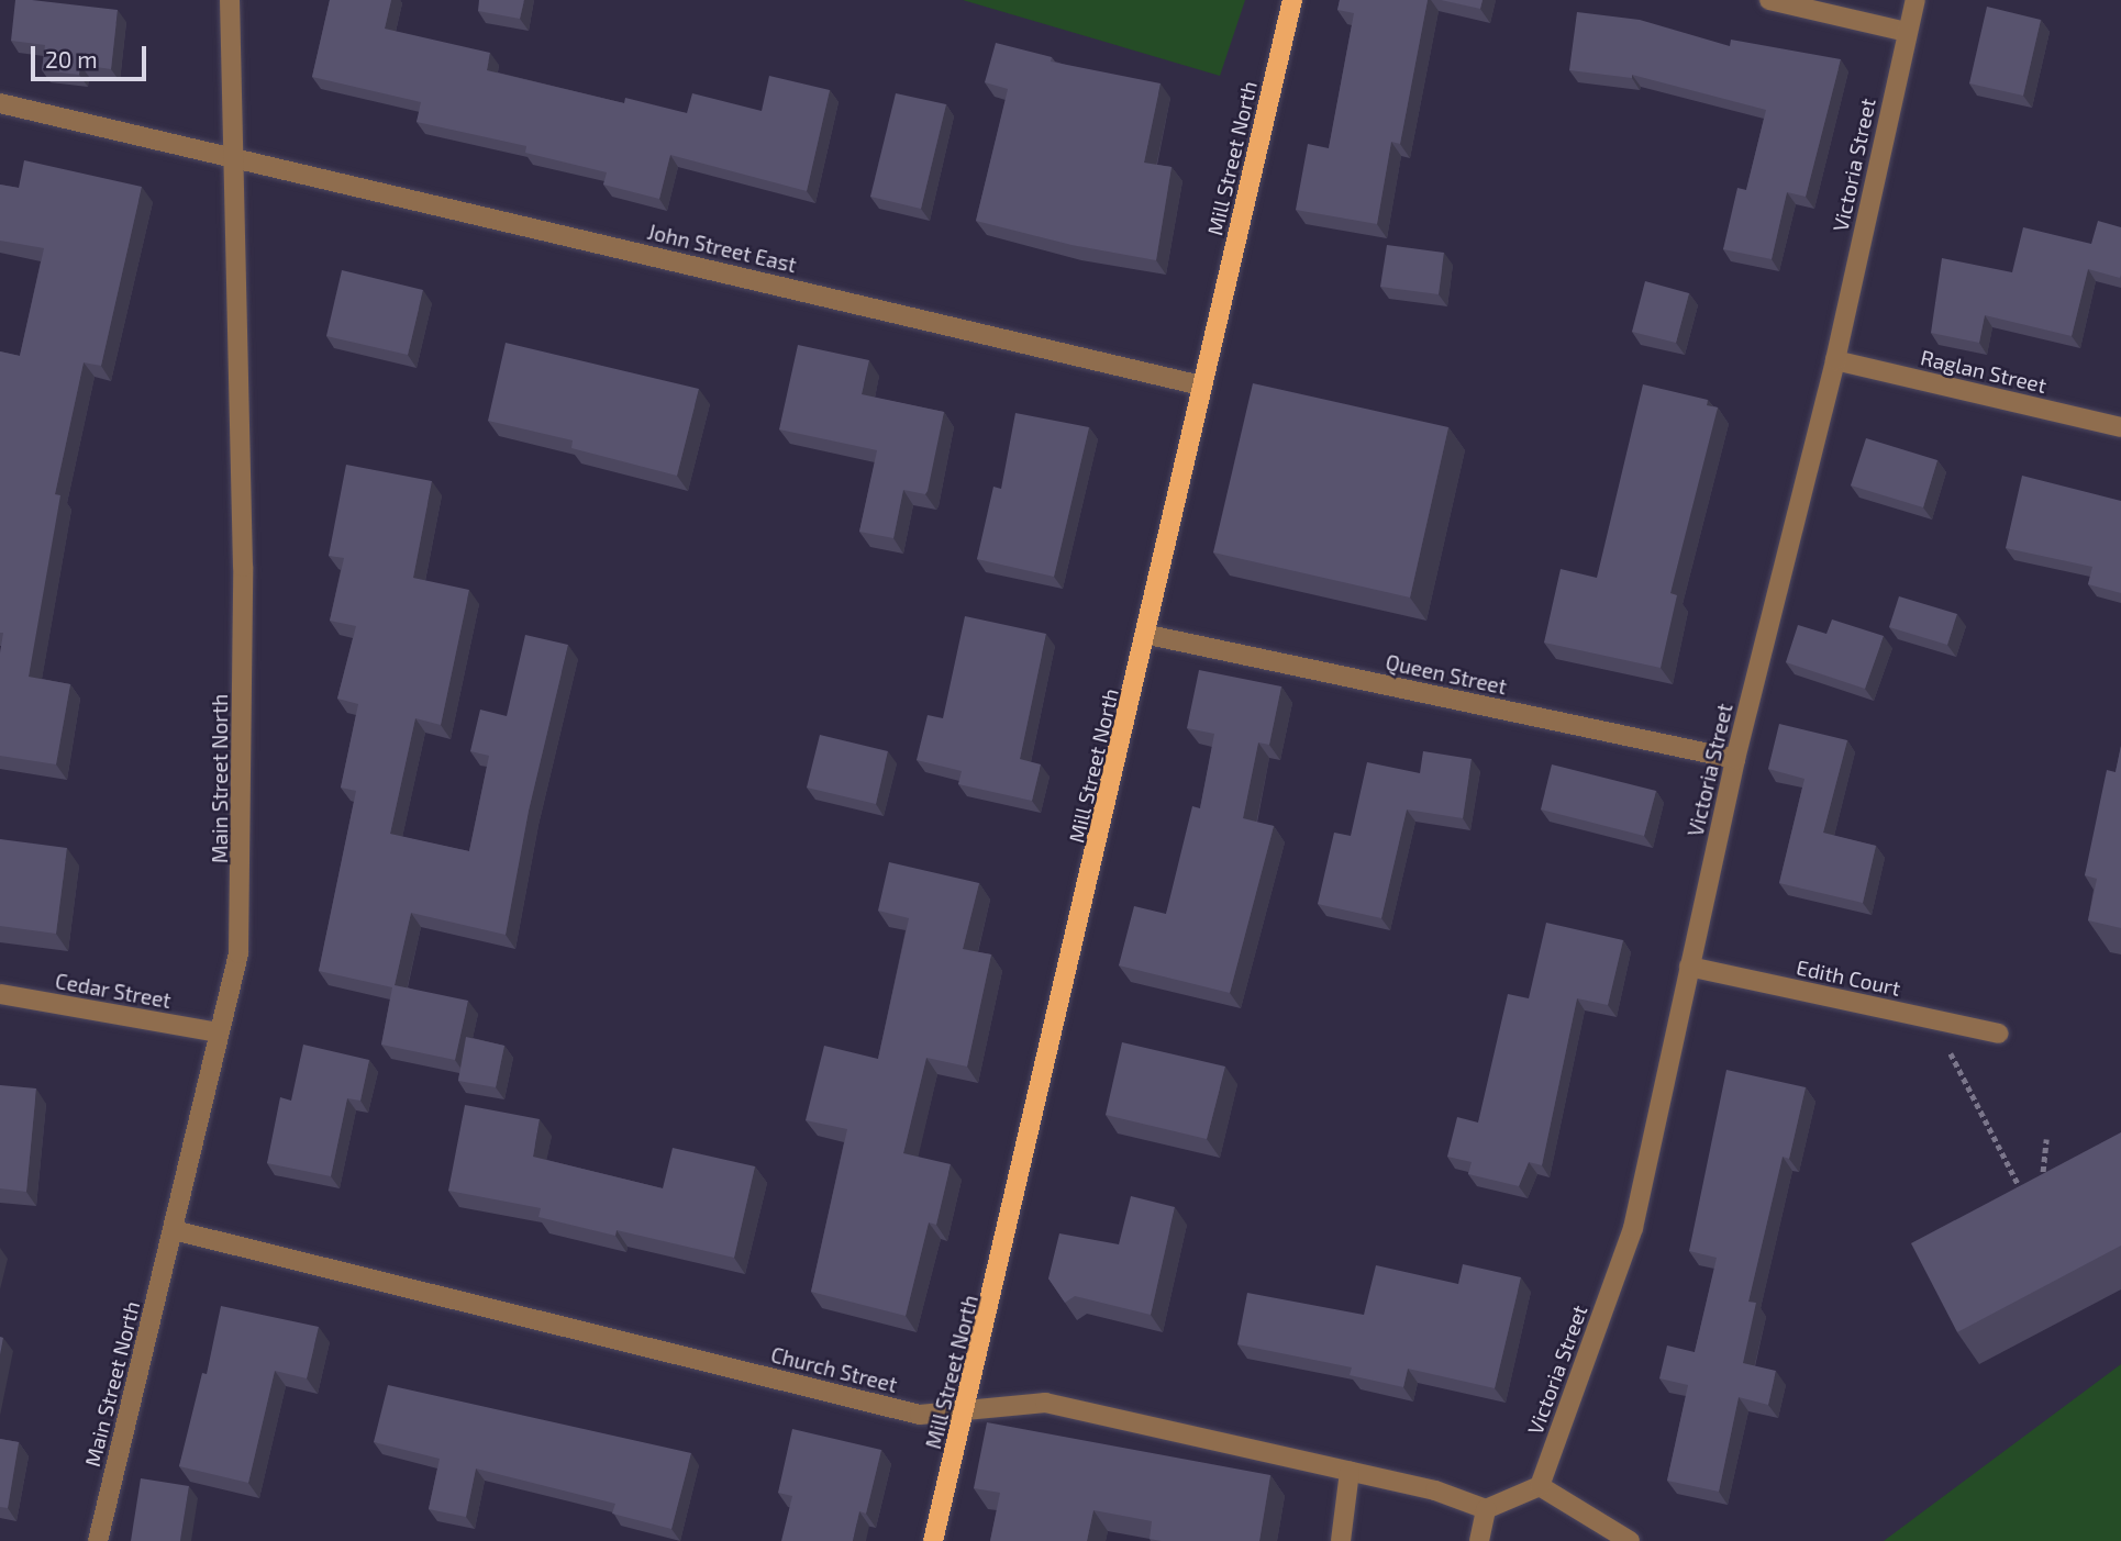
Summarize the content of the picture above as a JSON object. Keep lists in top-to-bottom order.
{
  "streets": {
    "main road": ["Mill Street North"],
    "street": [
      "Victoria Street",
      "John Street East",
      "Raglan Street",
      "Queen Street",
      "Main Street North",
      "Edith Court",
      "Cedar Street",
      "Church Street"
    ]
  },
  "crossings": [
    ["Mill Street North", "John Street East"],
    ["Mill Street North", "Queen Street"],
    ["Mill Street North", "Church Street"],
    ["Victoria Street", "Raglan Street"],
    ["Victoria Street", "Queen Street"],
    ["Victoria Street", "Edith Court"],
    ["John Street East", "Main Street North"],
    ["Main Street North", "Cedar Street"],
    ["Main Street North", "Church Street"]
  ],
  "scale_bar": "20 m"
}
